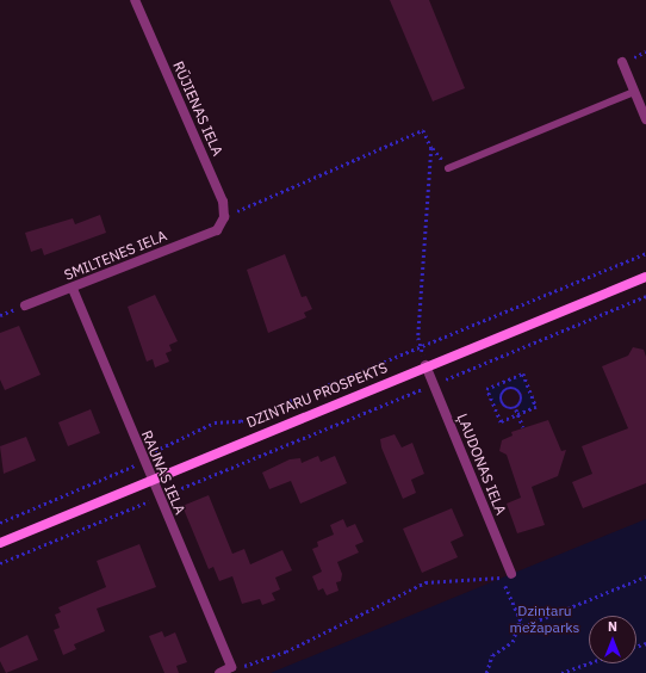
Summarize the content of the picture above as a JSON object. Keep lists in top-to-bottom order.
{
  "streets": {
    "street": [
      "RŪJIENAS IELA",
      "SMILTENES IELA",
      "DZINTARU PROSPEKTS",
      "ĻAUDONAS IELA",
      "RAUNAS IELA"
    ]
  },
  "crossings": [
    ["RŪJIENAS IELA", "SMILTENES IELA"],
    ["SMILTENES IELA", "RAUNAS IELA"],
    ["DZINTARU PROSPEKTS", "ĻAUDONAS IELA"],
    ["DZINTARU PROSPEKTS", "RAUNAS IELA"]
  ],
  "parks": ["Dzintaru mežaparks"],
  "north": "top"
}
